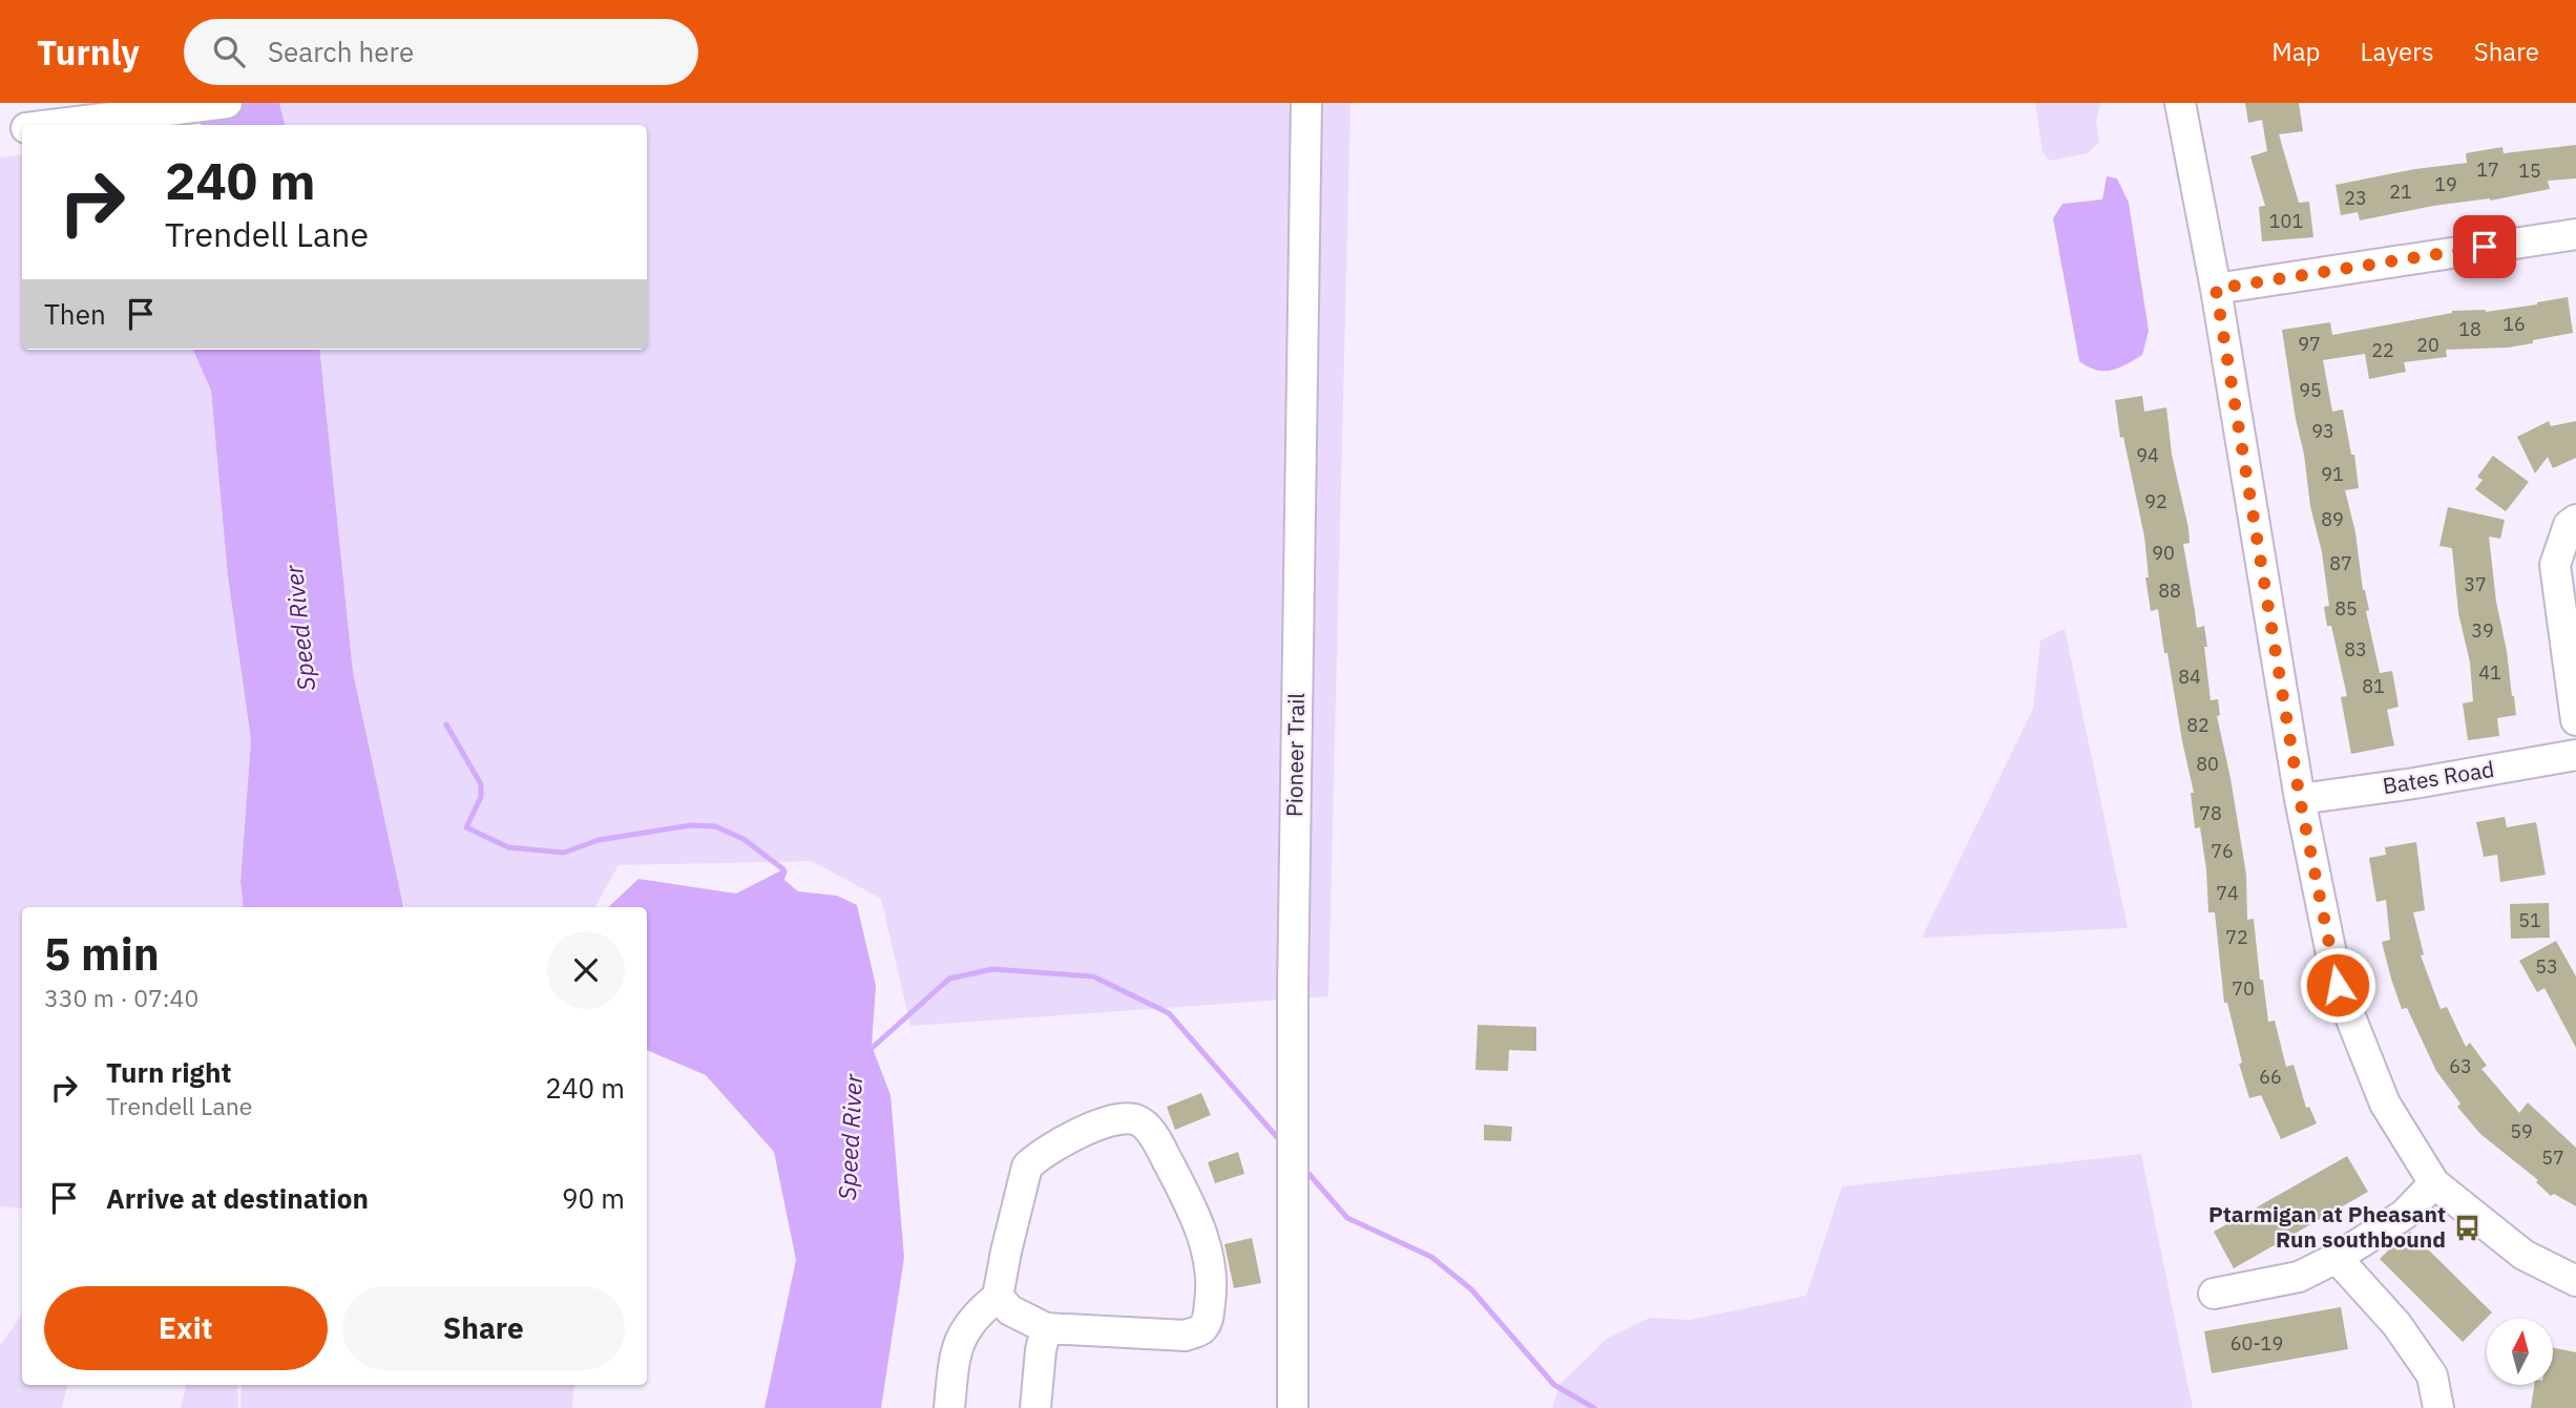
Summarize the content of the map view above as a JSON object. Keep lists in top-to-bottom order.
{
  "streets": {
    "street": ["Pioneer Trail", "Bates Road"]
  },
  "water": ["Speed River"],
  "places": {
    "bus stop": ["Ptarmigan at Pheasant Run southbound"]
  },
  "house_numbers": [
    "17",
    "15",
    "19",
    "21",
    "23",
    "101",
    "16",
    "18",
    "97",
    "20",
    "22",
    "95",
    "93",
    "94",
    "91",
    "92",
    "89",
    "90",
    "87",
    "37",
    "88",
    "85",
    "39",
    "83",
    "41",
    "84",
    "81",
    "82",
    "80",
    "78",
    "76",
    "74",
    "51",
    "72",
    "53",
    "70",
    "63",
    "66",
    "59",
    "57",
    "60-19"
  ],
  "north": "top",
  "page": {
    "header": "Turnly",
    "search": "Search here",
    "nav": ["Map", "Layers", "Share"],
    "turn": ["240 m", "Trendell Lane"],
    "then": "Then",
    "heading": ["5 min", "330 m · 07:40"],
    "list": [
      {
        "name": "Turn right",
        "note": "Trendell Lane",
        "value": "240 m"
      },
      {
        "name": "Arrive at destination",
        "value": "90 m"
      }
    ],
    "buttons": ["Exit", "Share"]
  }
}
